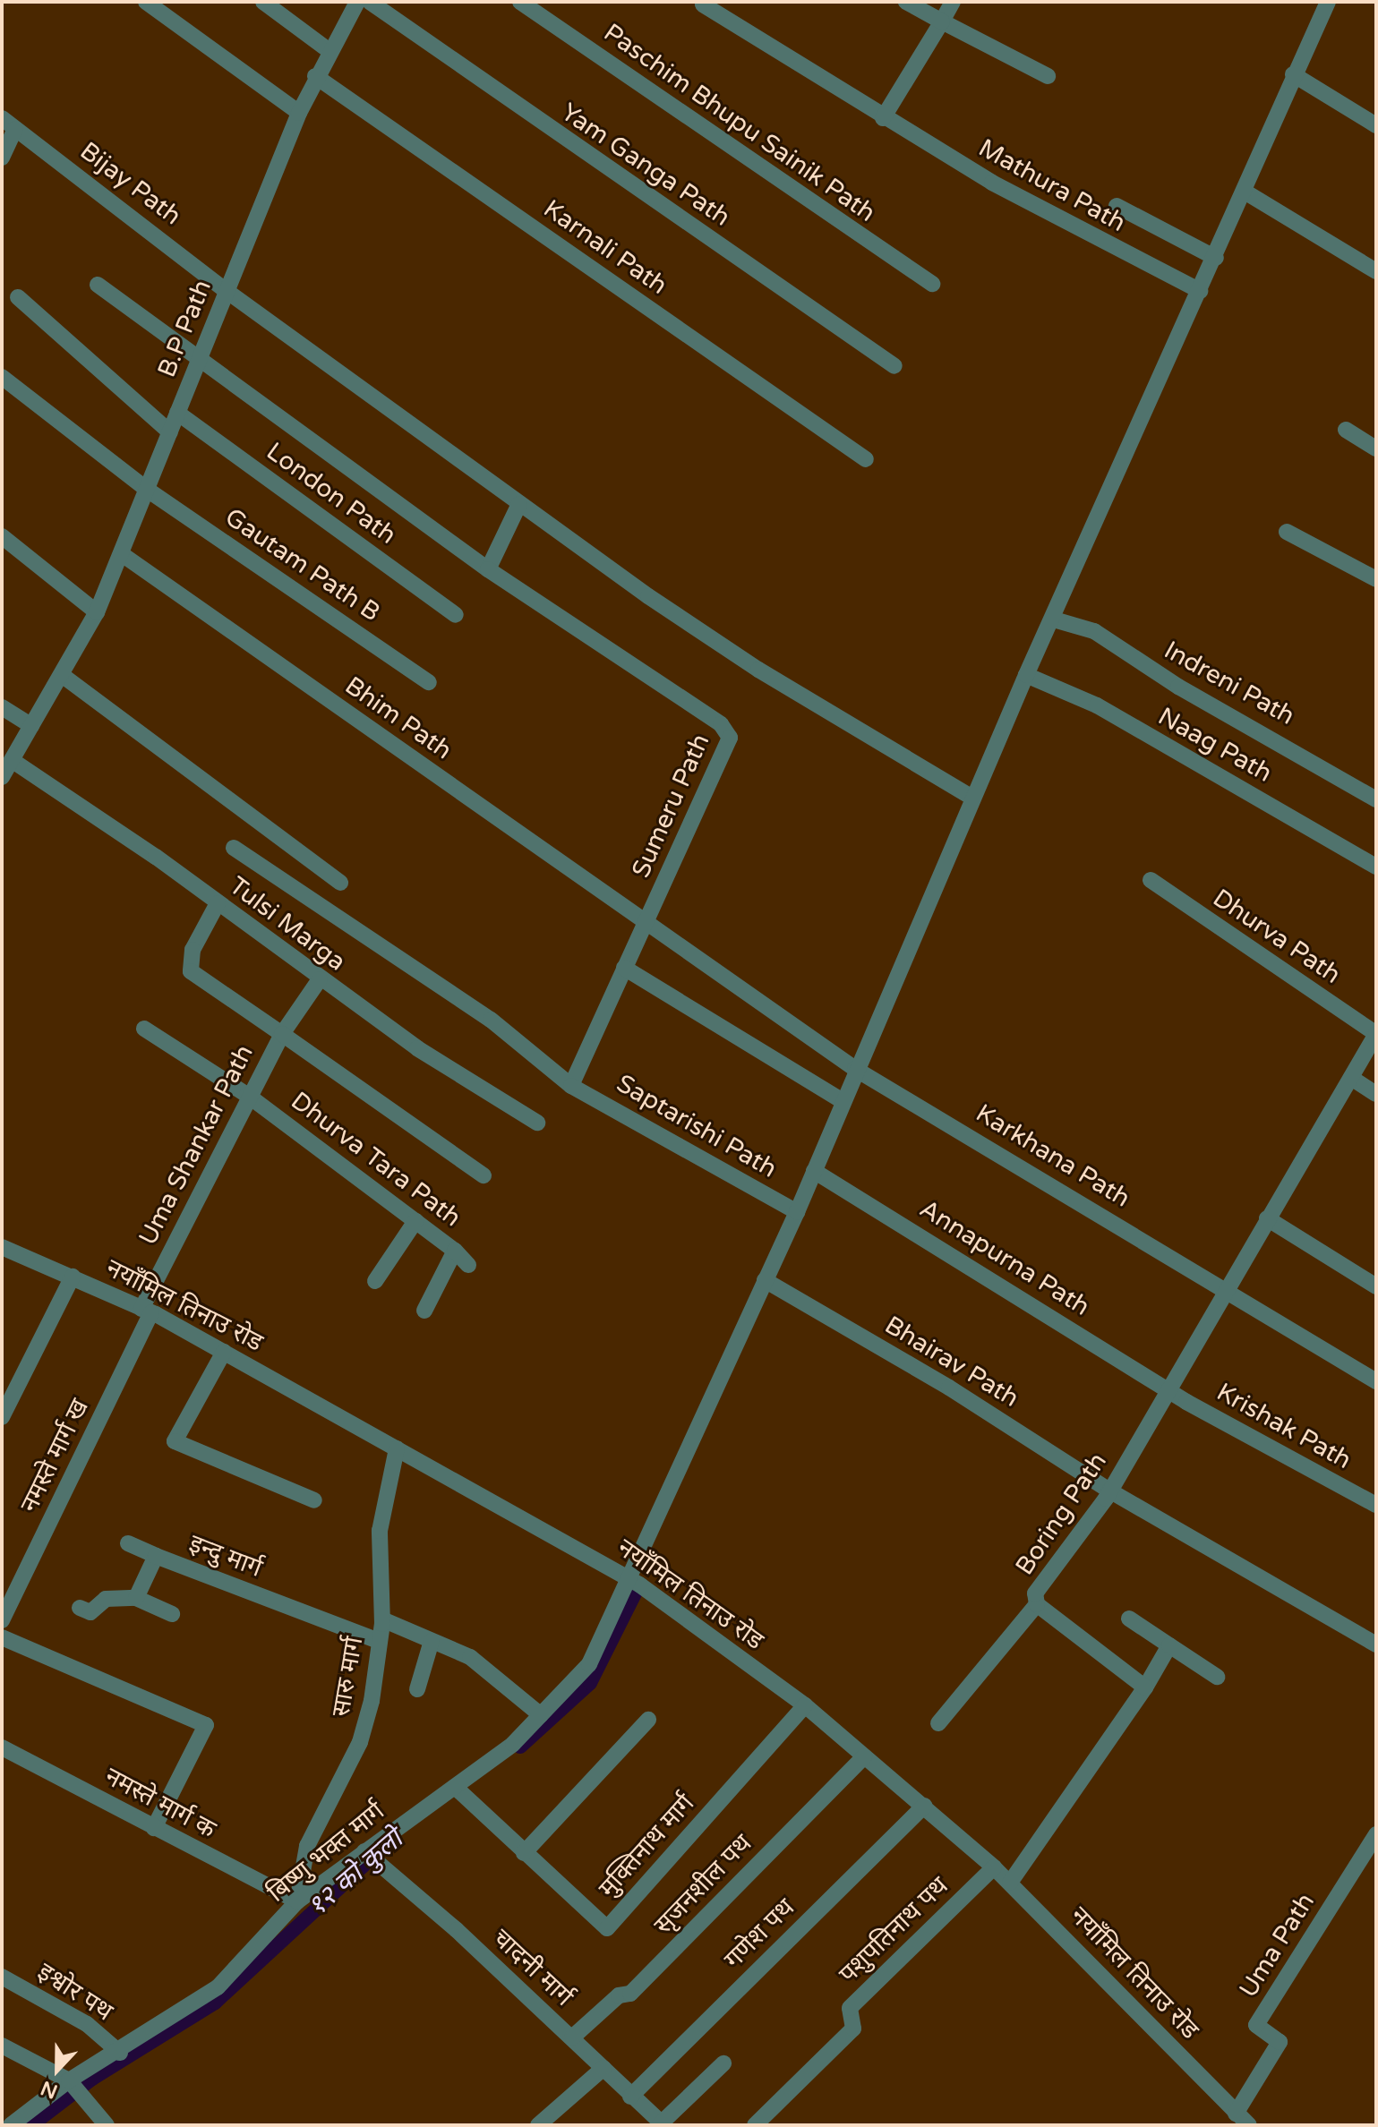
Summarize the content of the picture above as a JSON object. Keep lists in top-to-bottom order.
{
  "streets": {
    "street": [
      "Paschim Bhupu Sainik Path",
      "Yam Ganga Path",
      "Bijay Path",
      "Mathura Path",
      "Karnali Path",
      "B.P Path",
      "London Path",
      "Gautam Path B",
      "Indreni Path",
      "Bhim Path",
      "Naag Path",
      "Sumeru Path",
      "Tulsi Marga",
      "Dhurva Path",
      "Saptarishi Path",
      "Uma Shankar Path",
      "Karkhana Path",
      "Dhurva Tara Path",
      "Annapurna Path",
      "नयाँमिल तिनाउ रोड",
      "Bhairav Path",
      "Krishak Path",
      "नमस्ते मार्ग ख",
      "Boring Path",
      "इन्दु मार्ग",
      "सारु मार्ग",
      "नमस्ते मार्ग क",
      "मुक्तिनाथ मार्ग",
      "बिष्णु भक्त मार्ग",
      "सृजनशील पथ",
      "पशुपतिनाथ पथ",
      "गणेश पथ",
      "Uma Path",
      "चादनी मार्ग",
      "इश्वोर पथ"
    ]
  },
  "crossings": [
    ["Bijay Path", "B.P Path"],
    ["Bijay Path", "बिष्णु भक्त मार्ग"],
    ["Mathura Path", "बिष्णु भक्त मार्ग"],
    ["Karnali Path", "B.P Path"],
    ["B.P Path", "London Path"],
    ["B.P Path", "Gautam Path B"],
    ["B.P Path", "Bhim Path"],
    ["B.P Path", "Tulsi Marga"],
    ["Indreni Path", "बिष्णु भक्त मार्ग"],
    ["Bhim Path", "Sumeru Path"],
    ["Bhim Path", "Karkhana Path"],
    ["Bhim Path", "बिष्णु भक्त मार्ग"],
    ["Naag Path", "बिष्णु भक्त मार्ग"],
    ["Sumeru Path", "Saptarishi Path"],
    ["Dhurva Path", "Boring Path"],
    ["Saptarishi Path", "बिष्णु भक्त मार्ग"],
    ["Uma Shankar Path", "Dhurva Tara Path"],
    ["Uma Shankar Path", "नयाँमिल तिनाउ रोड"],
    ["Uma Shankar Path", "नमस्ते मार्ग ख"],
    ["Karkhana Path", "Boring Path"],
    ["Karkhana Path", "बिष्णु भक्त मार्ग"],
    ["Annapurna Path", "Krishak Path"],
    ["Annapurna Path", "Boring Path"],
    ["Annapurna Path", "बिष्णु भक्त मार्ग"],
    ["नयाँमिल तिनाउ रोड", "नमस्ते मार्ग ख"],
    ["नयाँमिल तिनाउ रोड", "सारु मार्ग"],
    ["नयाँमिल तिनाउ रोड", "मुक्तिनाथ मार्ग"],
    ["नयाँमिल तिनाउ रोड", "बिष्णु भक्त मार्ग"],
    ["नयाँमिल तिनाउ रोड", "सृजनशील पथ"],
    ["नयाँमिल तिनाउ रोड", "पशुपतिनाथ पथ"],
    ["नयाँमिल तिनाउ रोड", "गणेश पथ"],
    ["नयाँमिल तिनाउ रोड", "Uma Path"],
    ["Bhairav Path", "Boring Path"],
    ["Bhairav Path", "बिष्णु भक्त मार्ग"],
    ["Krishak Path", "Boring Path"],
    ["इन्दु मार्ग", "सारु मार्ग"],
    ["सारु मार्ग", "नमस्ते मार्ग क"],
    ["सारु मार्ग", "बिष्णु भक्त मार्ग"],
    ["नमस्ते मार्ग क", "बिष्णु भक्त मार्ग"],
    ["मुक्तिनाथ मार्ग", "बिष्णु भक्त मार्ग"],
    ["बिष्णु भक्त मार्ग", "चादनी मार्ग"],
    ["बिष्णु भक्त मार्ग", "इश्वोर पथ"],
    ["सृजनशील पथ", "चादनी मार्ग"],
    ["गणेश पथ", "चादनी मार्ग"]
  ],
  "water": ["१२ को कुलो"],
  "north": "bottom"
}
